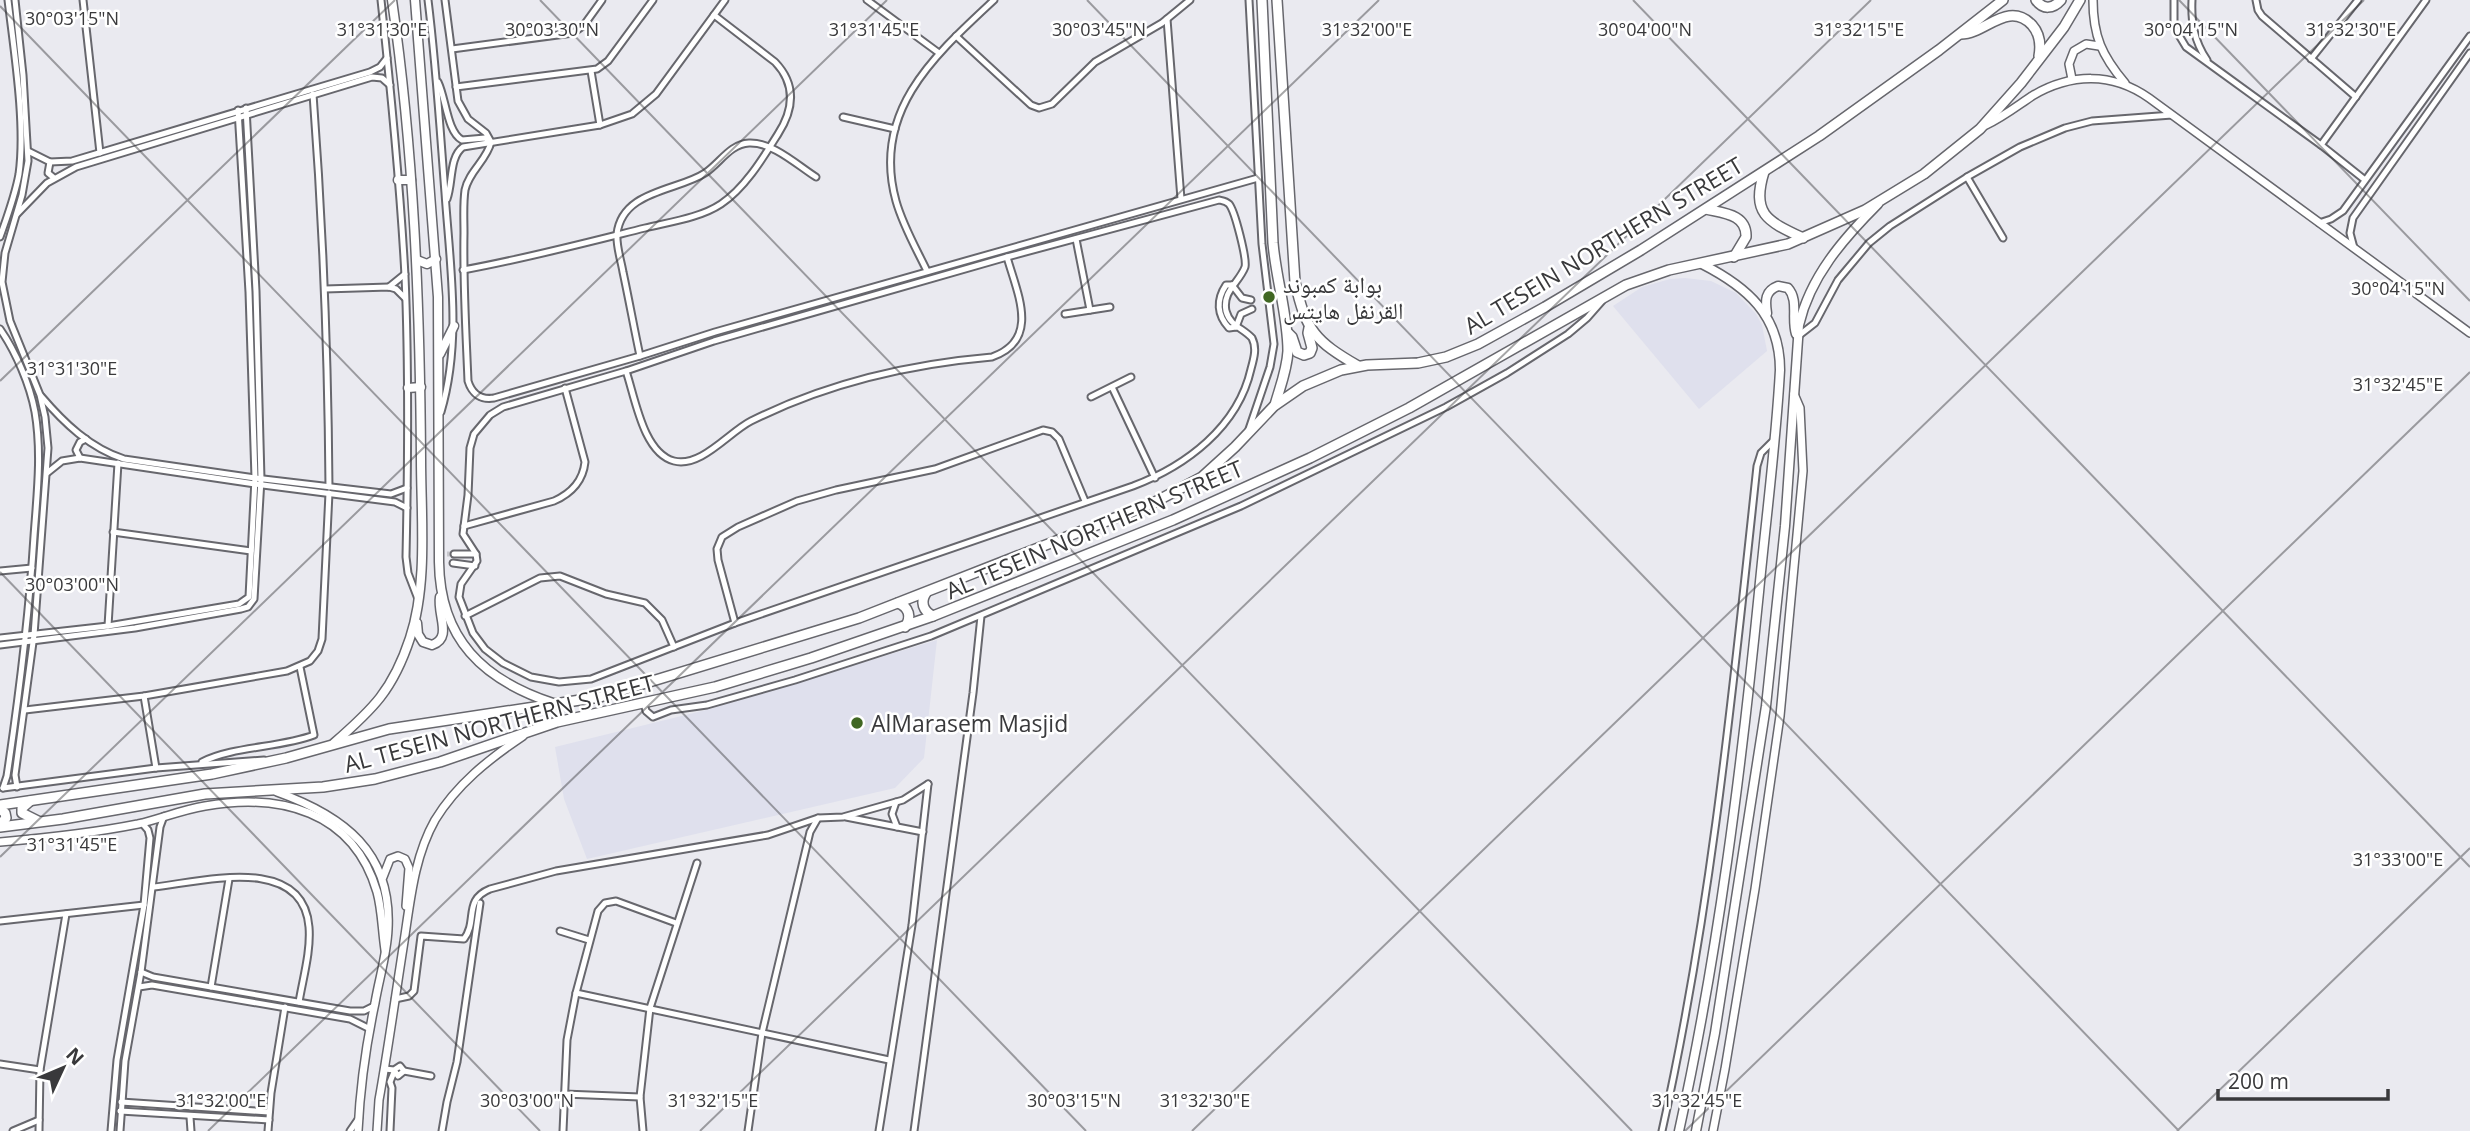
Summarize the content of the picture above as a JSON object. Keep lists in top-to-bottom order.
{
  "streets": {
    "main road": ["AL TESEIN NORTHERN STREET"]
  },
  "places": ["بوابة كمبوند القرنفل هايتس", "AlMarasem Masjid"],
  "scale_bar": "200 m",
  "north": "top right",
  "coordinates": [
    "30°03'15\"N",
    "31°31'30\"E",
    "31°31'45\"E",
    "31°32'00\"E",
    "31°32'15\"E",
    "31°32'30\"E",
    "30°03'30\"N",
    "30°03'45\"N",
    "30°04'00\"N",
    "30°04'15\"N",
    "31°32'45\"E",
    "30°03'00\"N",
    "31°33'00\"E"
  ]
}
